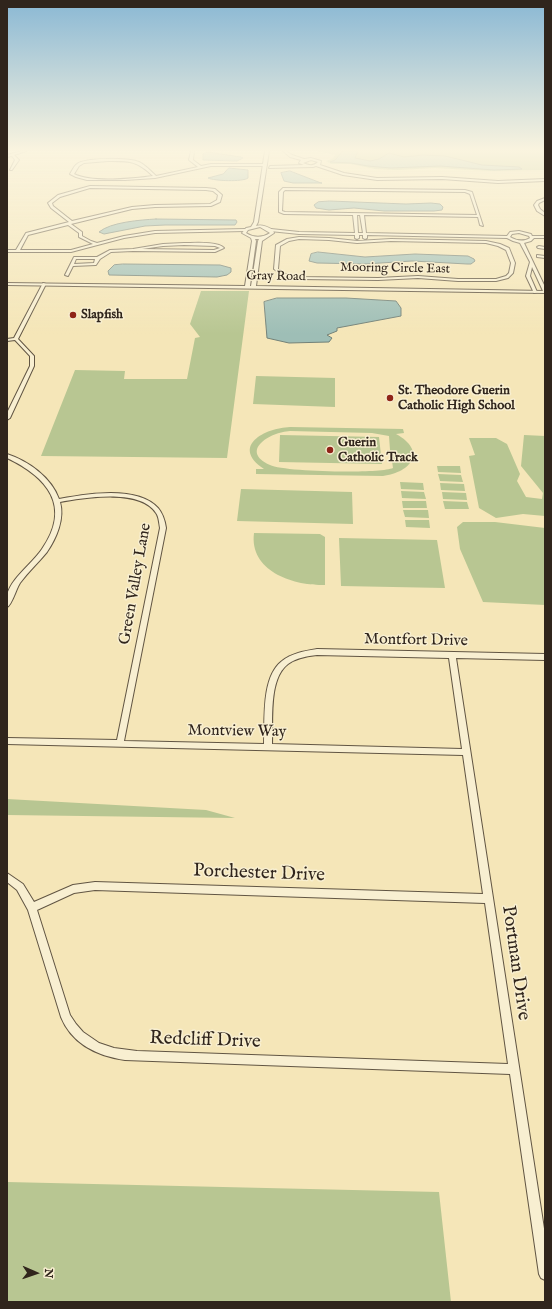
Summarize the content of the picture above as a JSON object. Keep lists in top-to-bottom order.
{
  "streets": {
    "street": [
      "Mooring Circle East",
      "Gray Road",
      "Green Valley Lane",
      "Montfort Drive",
      "Montview Way",
      "Porchester Drive",
      "Portman Drive",
      "Redcliff Drive"
    ]
  },
  "crossings": [
    ["Green Valley Lane", "Montview Way"],
    ["Montfort Drive", "Montview Way"],
    ["Montfort Drive", "Portman Drive"],
    ["Montview Way", "Portman Drive"],
    ["Porchester Drive", "Portman Drive"],
    ["Porchester Drive", "Redcliff Drive"],
    ["Portman Drive", "Redcliff Drive"]
  ],
  "places": ["Slapfish", "St. Theodore Guerin Catholic High School", "Guerin Catholic Track"],
  "north": "right"
}
